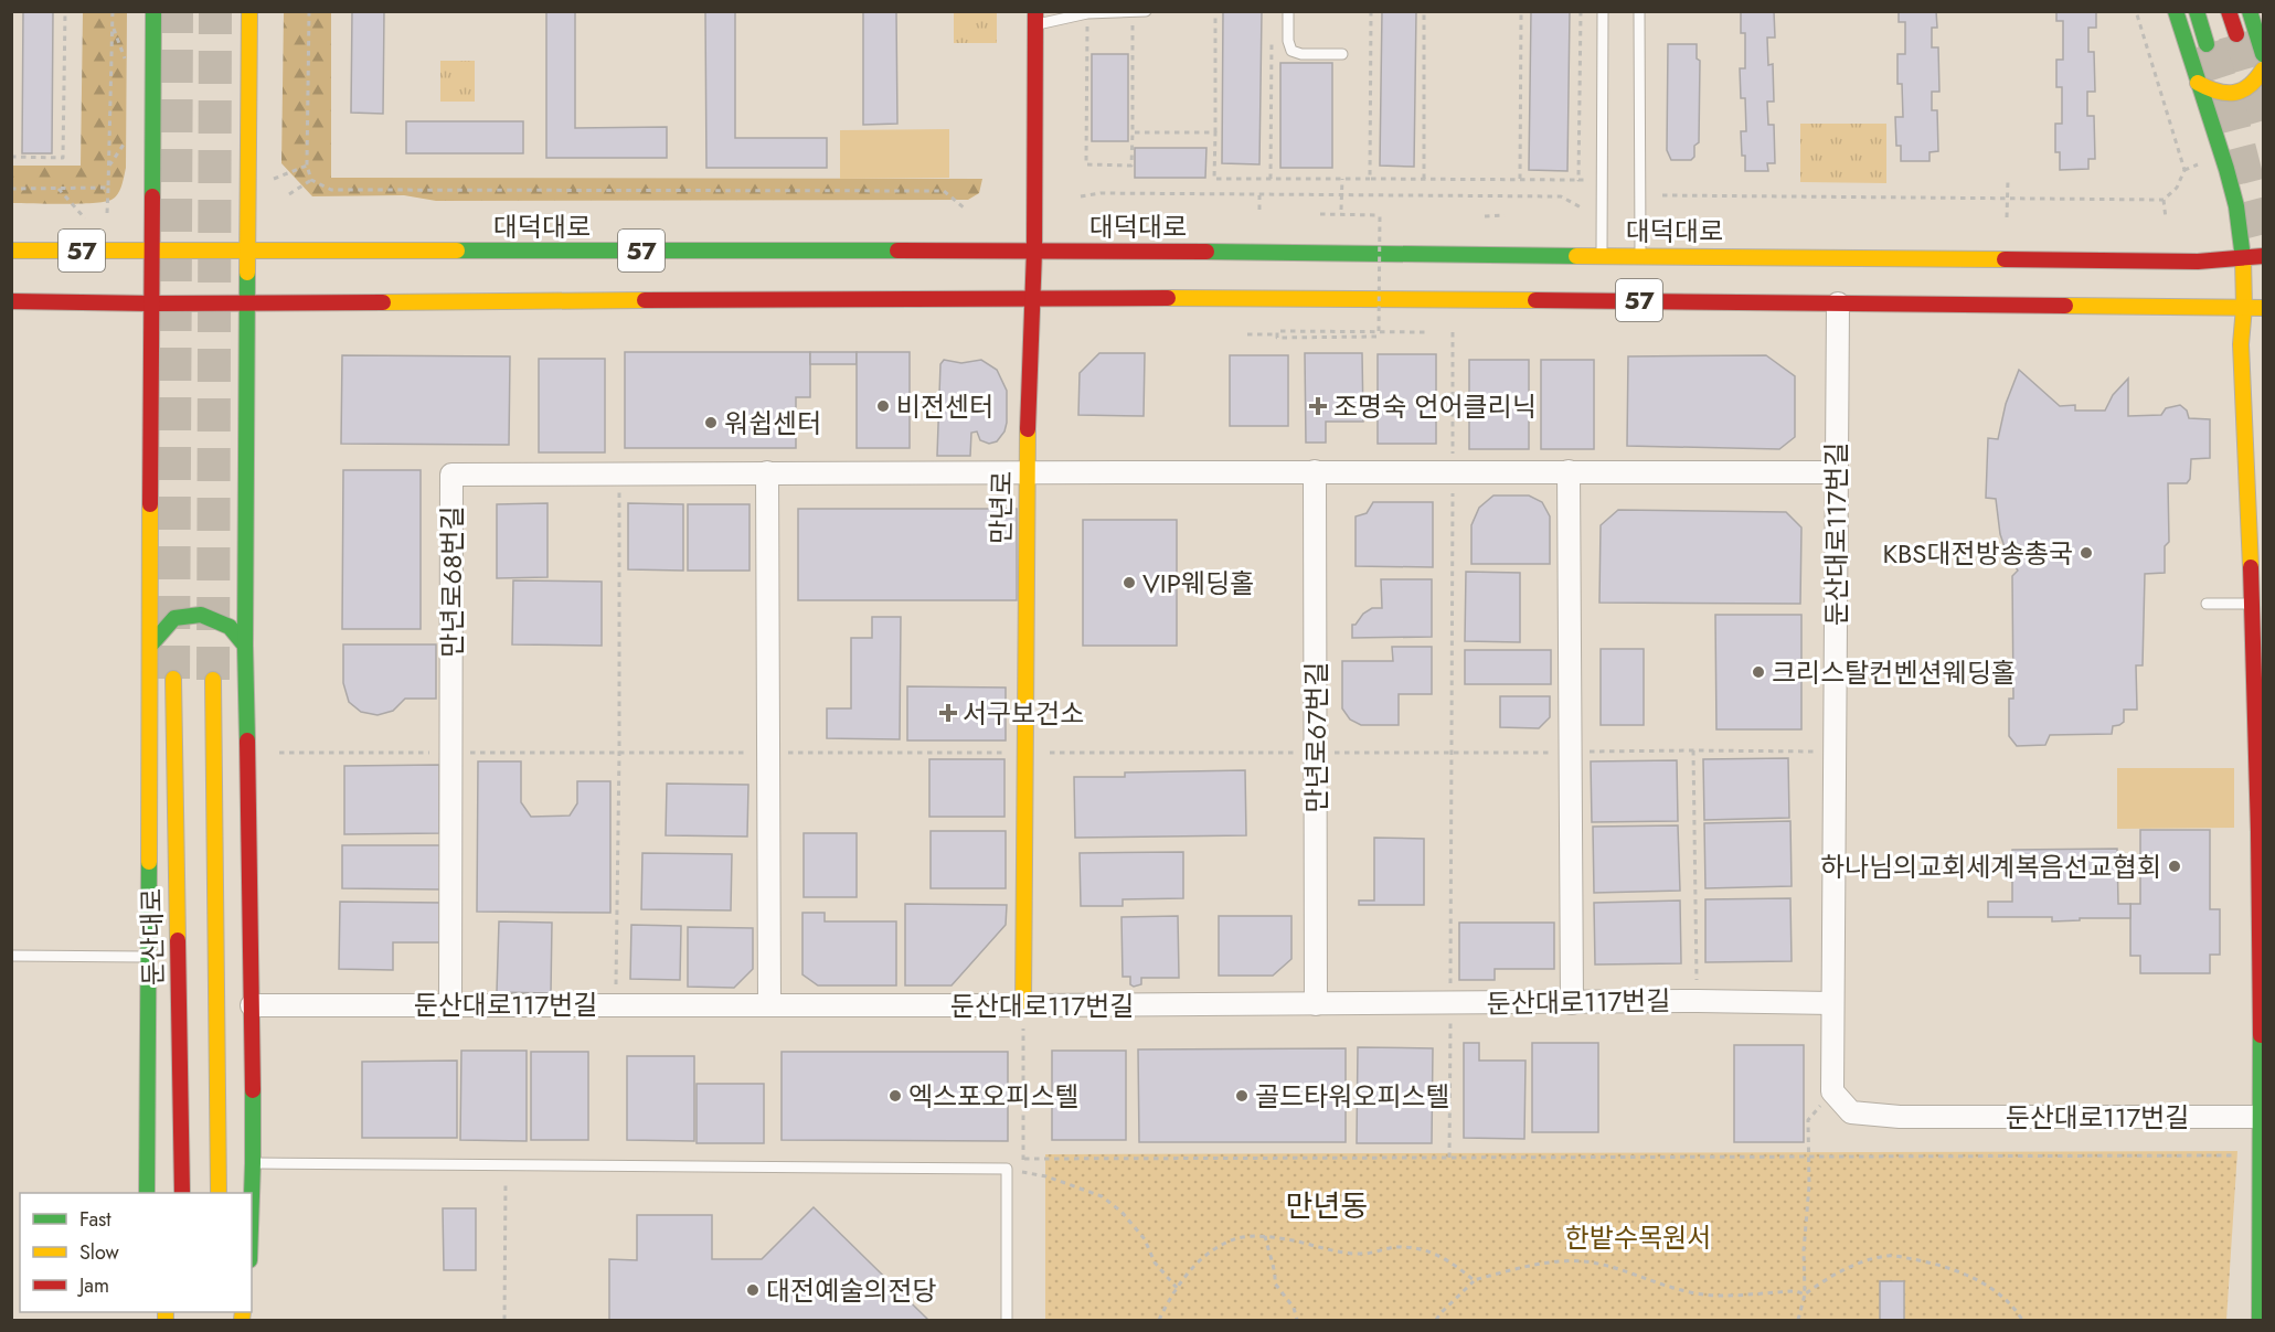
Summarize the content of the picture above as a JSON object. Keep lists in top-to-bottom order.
{
  "streets": {
    "main road": [
      "대덕대로",
      "57",
      "만년로",
      "둔산대로"
    ],
    "street": ["둔산대로117번길", "만년로68번길", "만년로67번길"]
  },
  "crossings": [
    ["대덕대로", "만년로"],
    ["57", "만년로"],
    ["57", "둔산대로117번길"],
    ["만년로", "둔산대로117번길"],
    ["만년로", "만년로68번길"],
    ["둔산대로117번길", "만년로68번길"],
    ["둔산대로117번길", "만년로67번길"]
  ],
  "districts": ["만년동"],
  "parks": ["한밭수목원서"],
  "places": {
    "other": [
      "비전센터",
      "워쉽센터",
      "KBS대전방송총국",
      "VIP웨딩홀",
      "크리스탈컨벤션웨딩홀",
      "하나님의교회세계복음선교협회",
      "엑스포오피스텔",
      "골드타워오피스텔",
      "대전예술의전당"
    ],
    "health": ["조명숙 언어클리닉", "서구보건소"]
  },
  "legend": ["Fast", "Slow", "Jam"]
}
